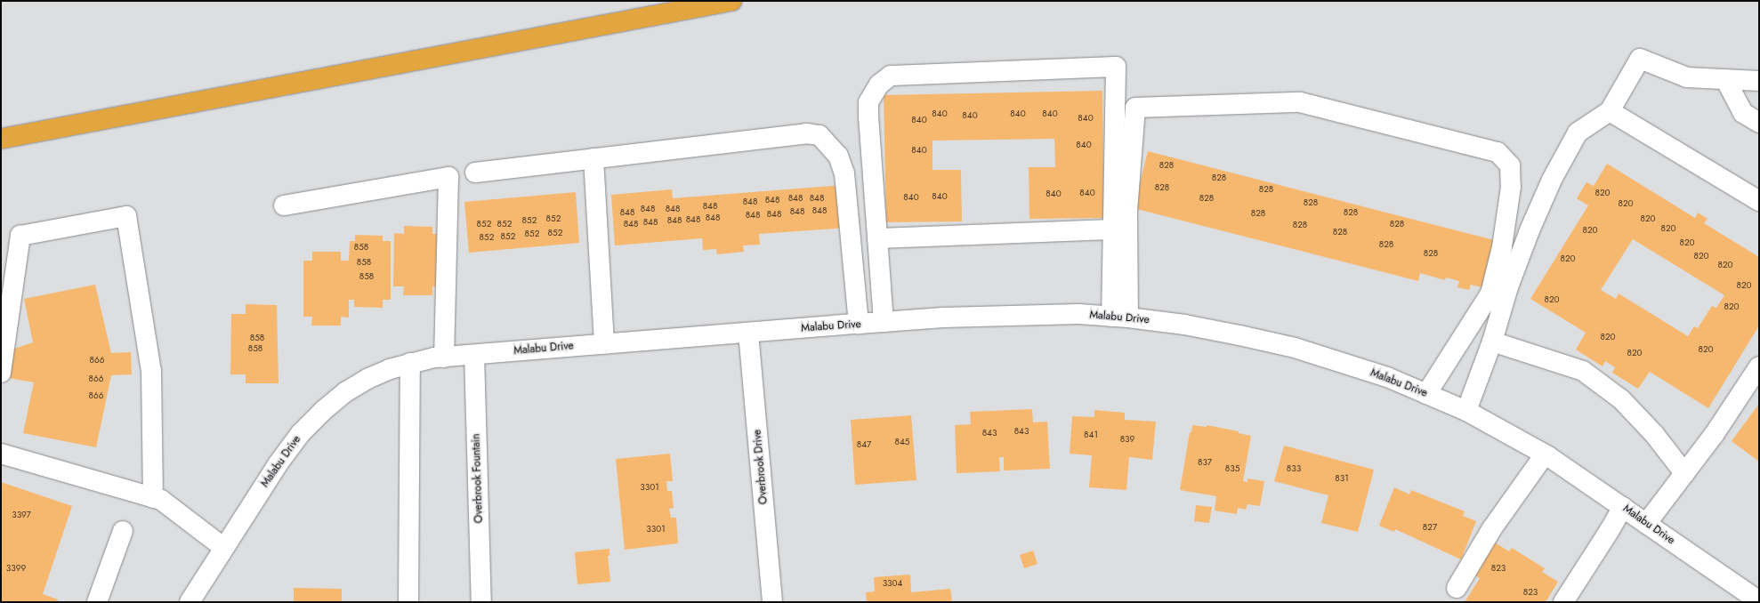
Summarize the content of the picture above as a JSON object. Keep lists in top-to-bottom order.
{
  "streets": {
    "street": ["Malabu Drive", "Overbrook Drive", "Overbrook Fountain"]
  },
  "crossings": [
    ["Malabu Drive", "Overbrook Drive"],
    ["Malabu Drive", "Overbrook Fountain"]
  ],
  "house_numbers": [
    "840",
    "840",
    "840",
    "840",
    "840",
    "840",
    "840",
    "840",
    "828",
    "828",
    "828",
    "828",
    "840",
    "820",
    "840",
    "840",
    "840",
    "848",
    "848",
    "828",
    "848",
    "848",
    "828",
    "820",
    "848",
    "848",
    "848",
    "848",
    "848",
    "848",
    "828",
    "828",
    "848",
    "848",
    "848",
    "852",
    "820",
    "848",
    "852",
    "848",
    "848",
    "852",
    "852",
    "848",
    "828",
    "828",
    "820",
    "820",
    "828",
    "852",
    "852",
    "852",
    "852",
    "820",
    "828",
    "858",
    "828",
    "820",
    "820",
    "858",
    "820",
    "858",
    "820",
    "820",
    "820",
    "820",
    "858",
    "858",
    "820",
    "820",
    "866",
    "866",
    "866",
    "843",
    "843",
    "841",
    "839",
    "845",
    "847",
    "837",
    "835",
    "833",
    "831",
    "3301",
    "3397",
    "827",
    "3301",
    "3399",
    "823",
    "3304",
    "823"
  ]
}
